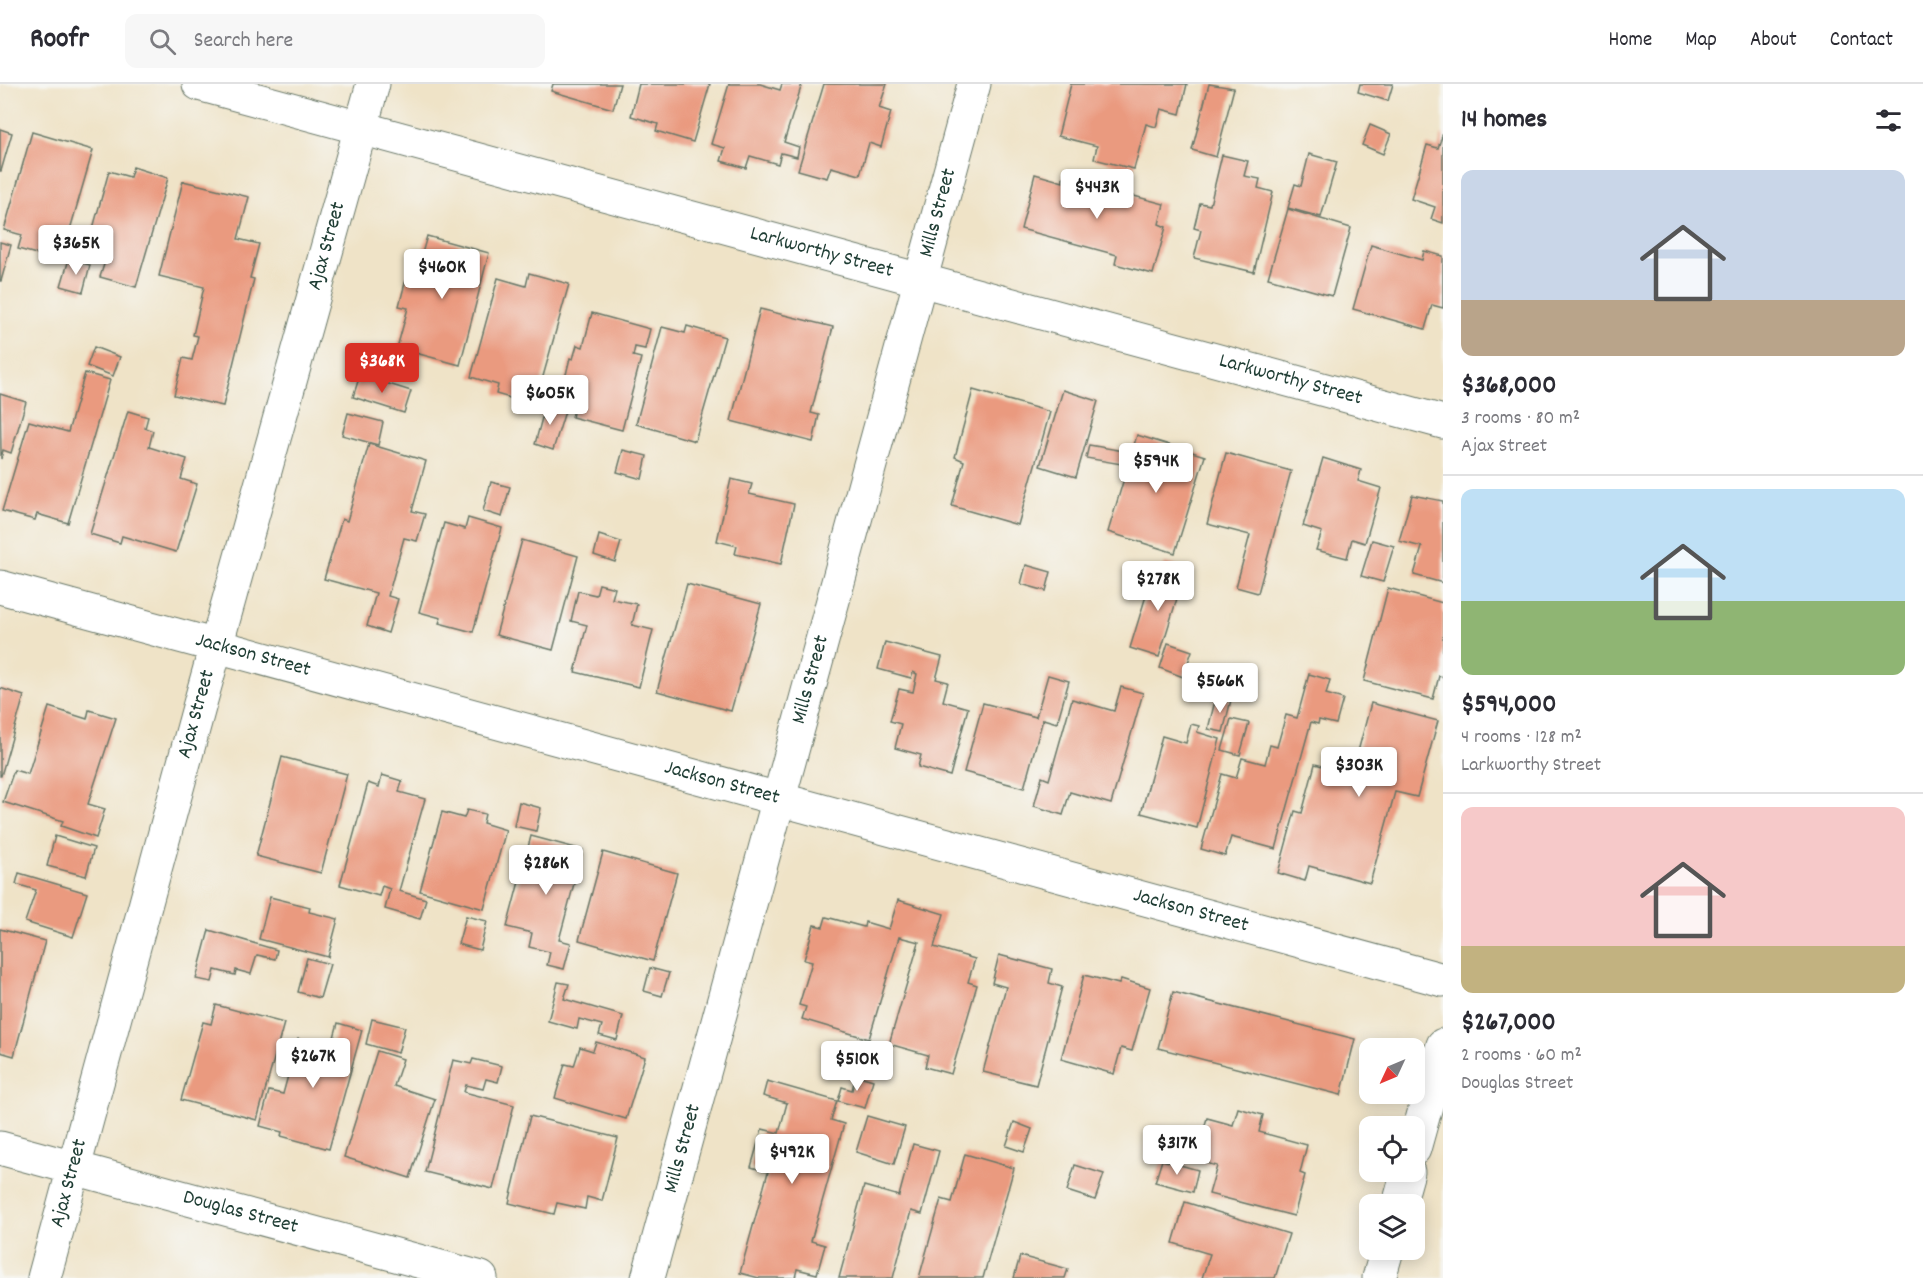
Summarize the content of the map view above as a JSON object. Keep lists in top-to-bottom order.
{
  "streets": {
    "street": [
      "Mills Street",
      "Ajax Street",
      "Larkworthy Street",
      "Jackson Street",
      "Douglas Street"
    ]
  },
  "crossings": [
    ["Mills Street", "Larkworthy Street"],
    ["Mills Street", "Jackson Street"],
    ["Ajax Street", "Larkworthy Street"],
    ["Ajax Street", "Jackson Street"],
    ["Ajax Street", "Douglas Street"]
  ],
  "north": "bottom left",
  "page": {
    "header": "Roofr",
    "search": "Search here",
    "nav": [
      "Home",
      "Map",
      "About",
      "Contact"
    ],
    "heading": "14 homes",
    "list": [
      {
        "name": "$368,000",
        "note": "3 rooms · 80 m² · Ajax Street"
      },
      {
        "name": "$594,000",
        "note": "4 rooms · 128 m² · Larkworthy Street"
      },
      {
        "name": "$267,000",
        "note": "2 rooms · 60 m² · Douglas Street"
      }
    ],
    "price": [
      "$443K",
      "$365K",
      "$460K",
      "$368K",
      "$605K",
      "$594K",
      "$278K",
      "$566K",
      "$303K",
      "$286K",
      "$267K",
      "$510K",
      "$317K",
      "$492K"
    ]
  }
}
